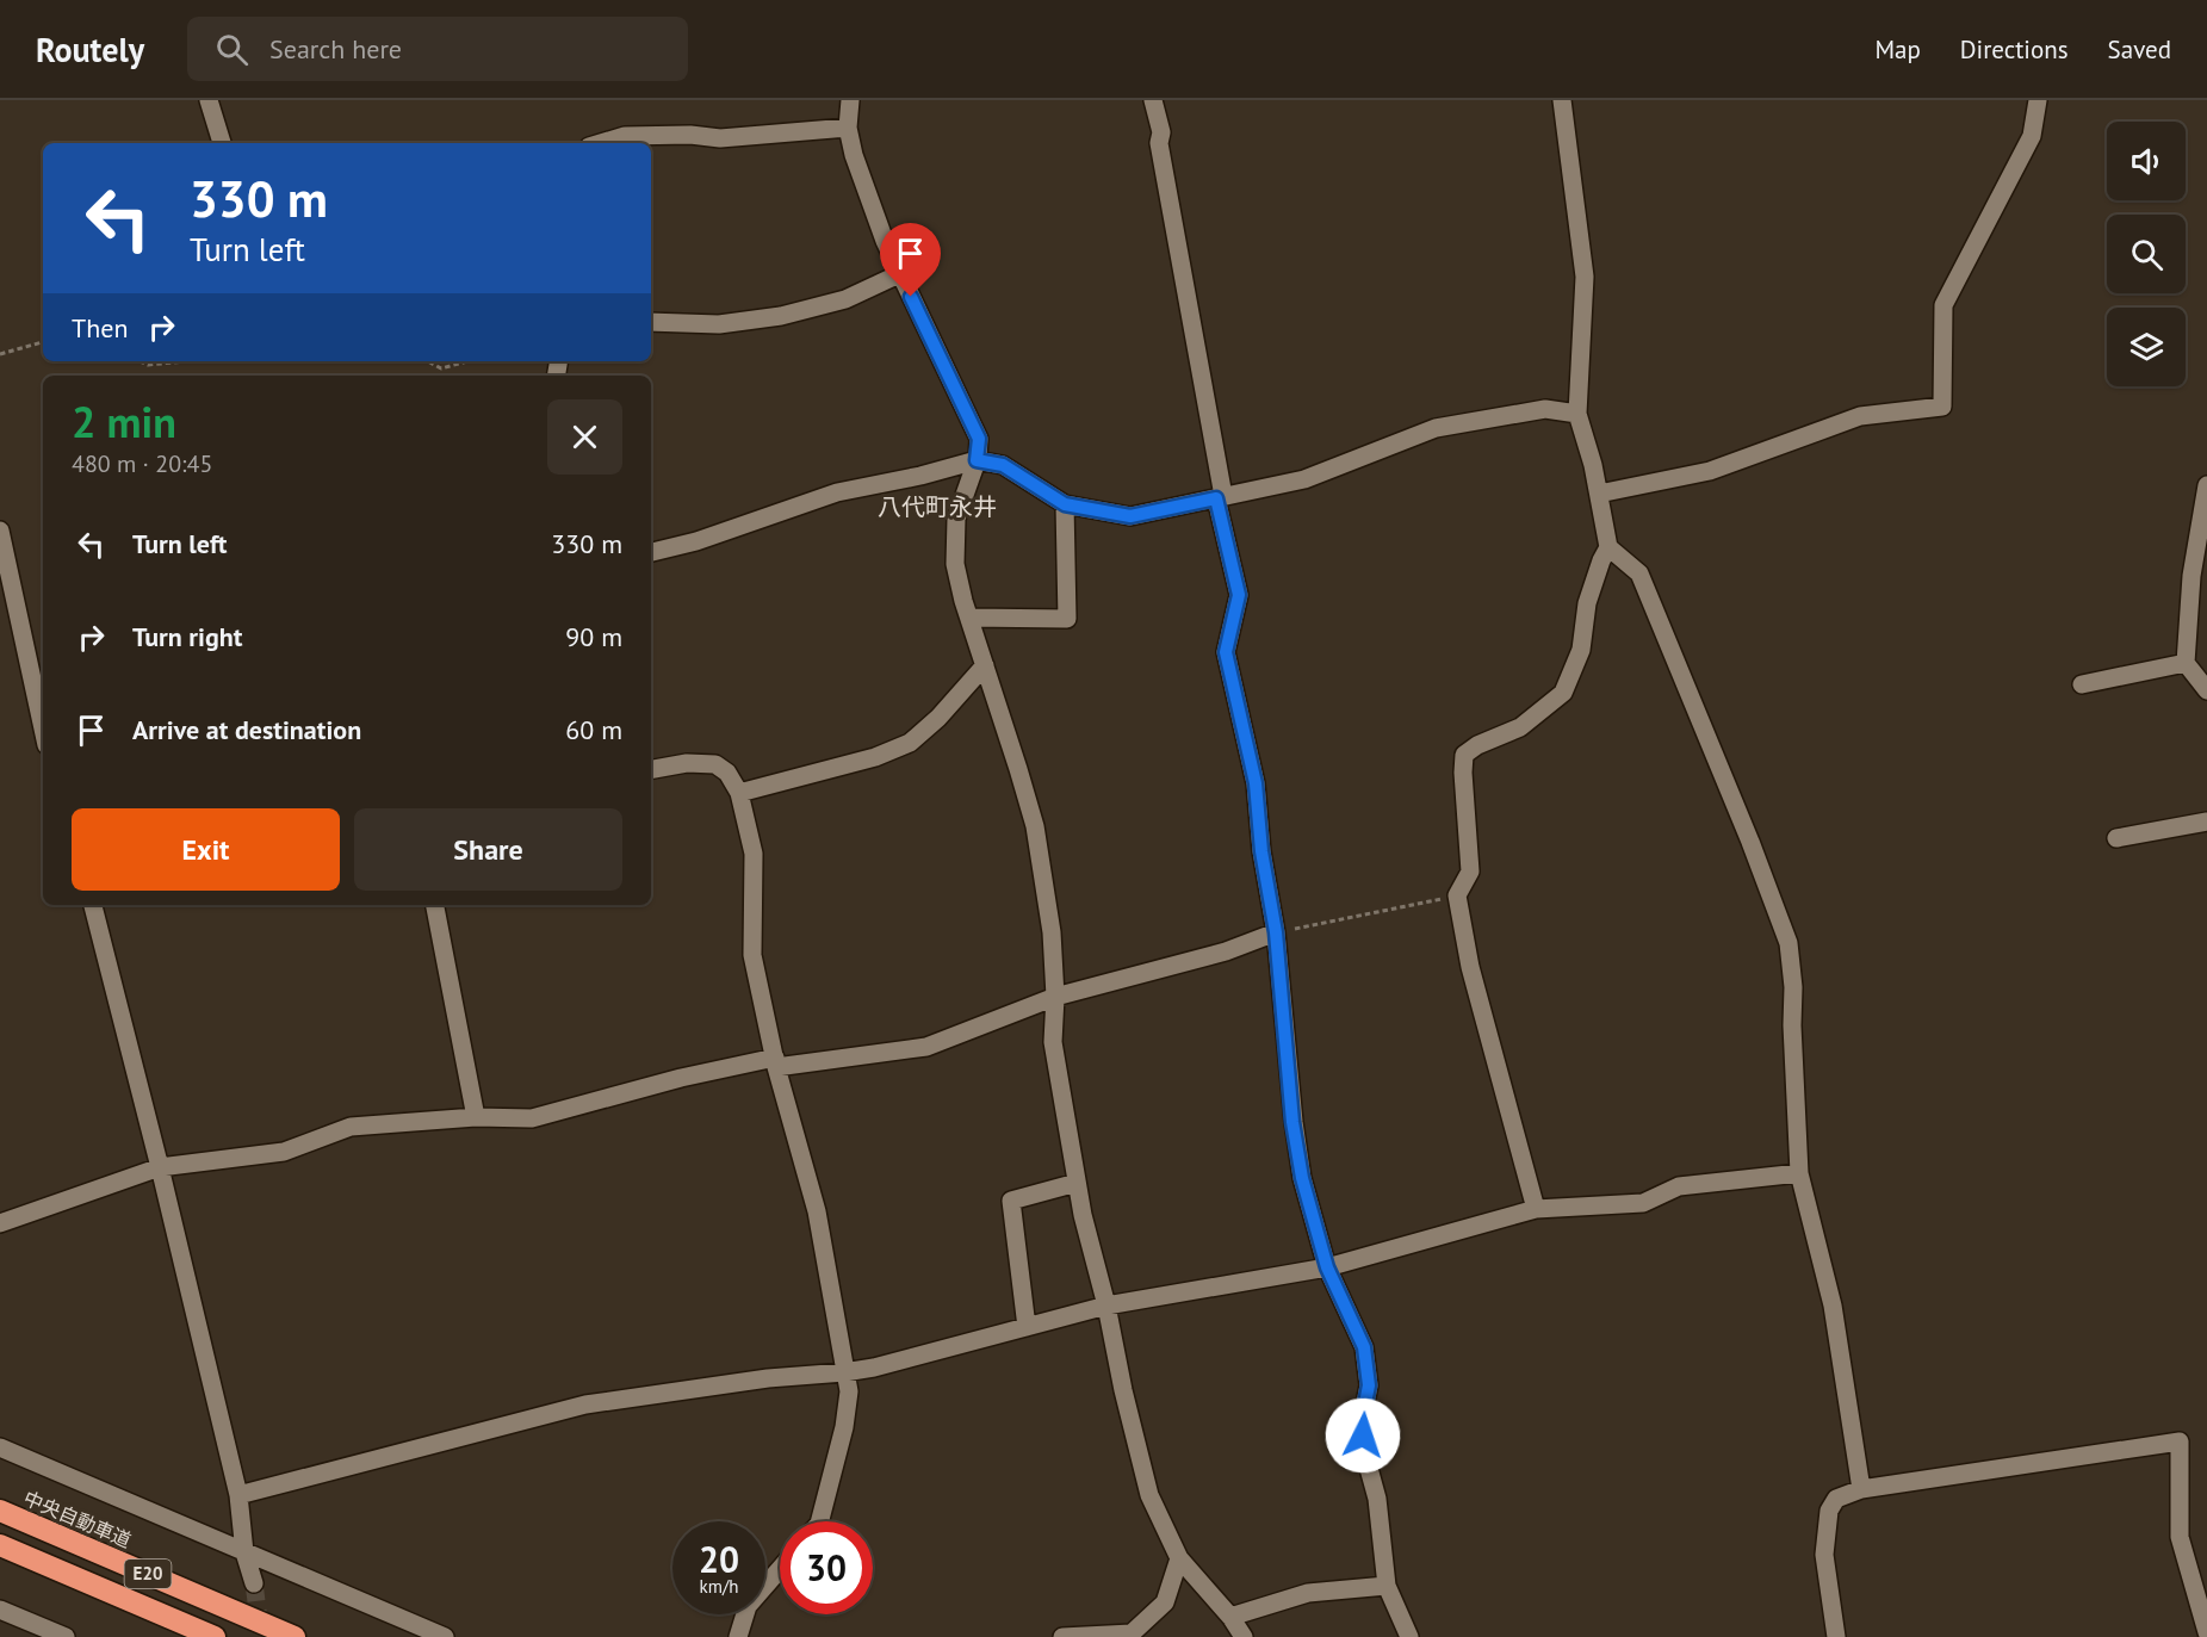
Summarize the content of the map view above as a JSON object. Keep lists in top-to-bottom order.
{
  "streets": {
    "highway": ["中央自動車道", "E20"]
  },
  "districts": ["八代町永井"],
  "page": {
    "header": "Routely",
    "search": "Search here",
    "nav": ["Map", "Directions", "Saved"],
    "turn": ["330 m", "Turn left"],
    "then": "Then",
    "heading": ["2 min", "480 m · 20:45"],
    "list": [
      {
        "name": "Turn left",
        "value": "330 m"
      },
      {
        "name": "Turn right",
        "value": "90 m"
      },
      {
        "name": "Arrive at destination",
        "value": "60 m"
      }
    ],
    "buttons": ["Exit", "Share"],
    "speed": "20 km/h",
    "limit": "30"
  }
}
